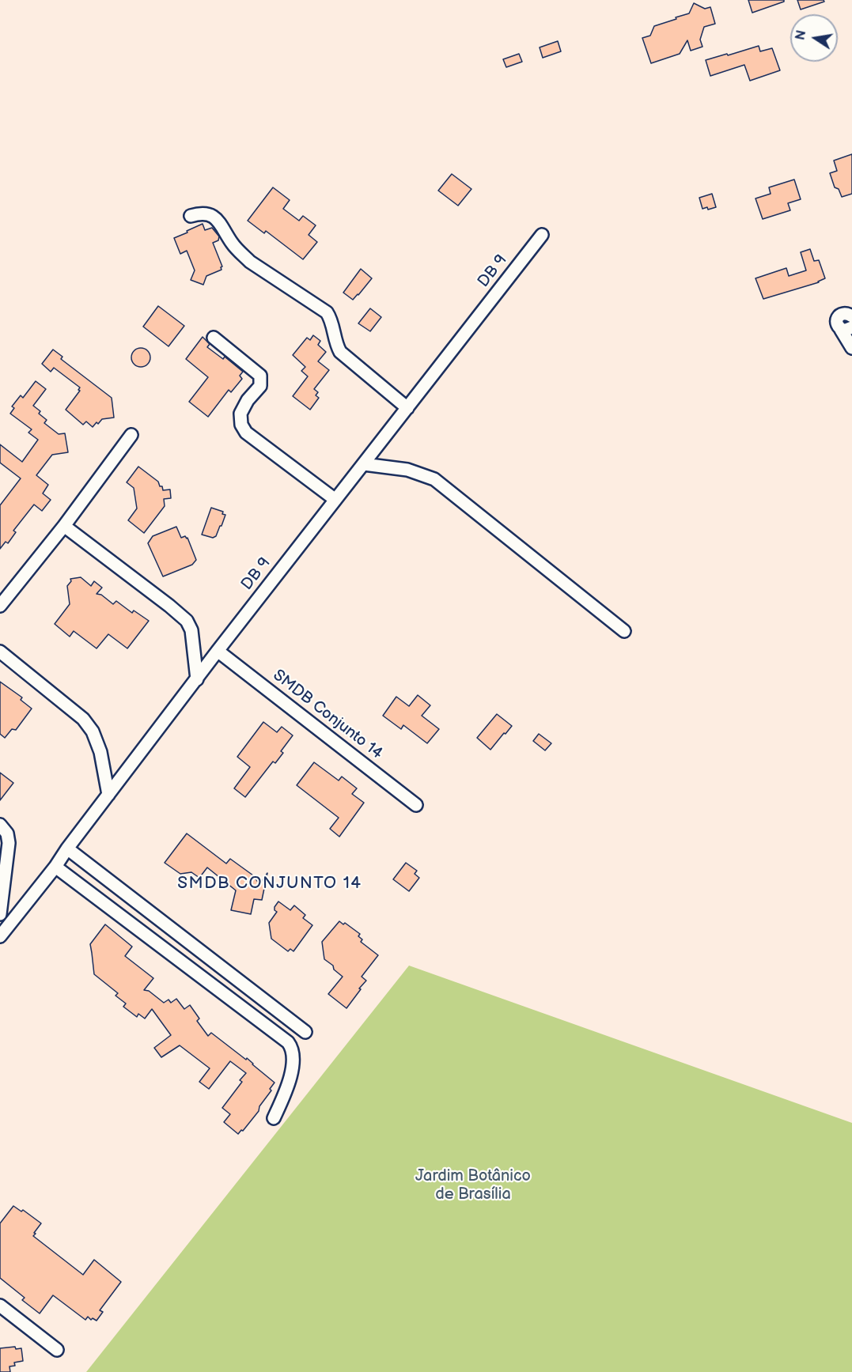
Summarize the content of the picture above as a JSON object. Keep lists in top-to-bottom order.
{
  "streets": {
    "street": ["DB 9", "SMDB Conjunto 14"]
  },
  "crossings": [
    ["DB 9", "SMDB Conjunto 14"]
  ],
  "districts": ["SMDB CONJUNTO 14"],
  "parks": ["Jardim Botânico de Brasília"],
  "north": "left"
}
